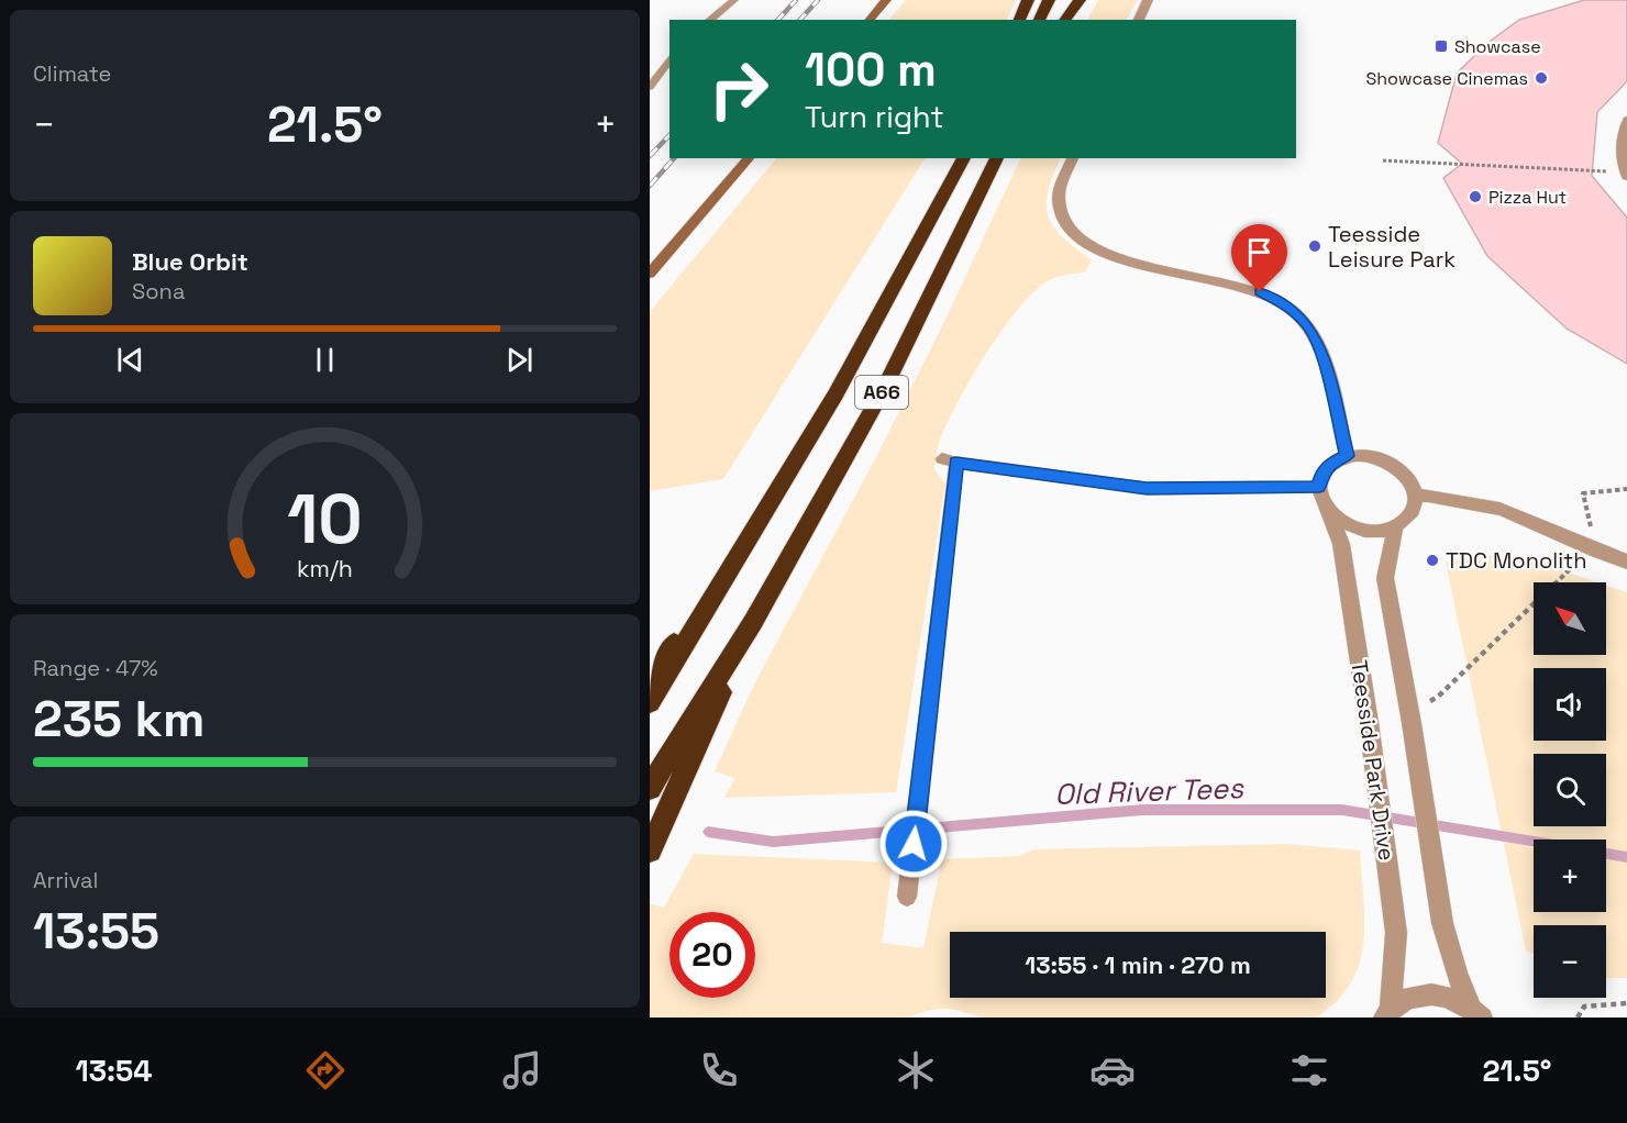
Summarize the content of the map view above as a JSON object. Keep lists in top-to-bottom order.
{
  "streets": {
    "highway": ["A66"],
    "street": ["Teesside Park Drive"]
  },
  "water": ["Old River Tees"],
  "places": {
    "transit": ["Showcase"],
    "other": [
      "Showcase Cinemas",
      "Pizza Hut",
      "Teesside Leisure Park",
      "TDC Monolith"
    ]
  },
  "north": "top left",
  "page": {
    "tile": [
      "Climate",
      ["Range · 47%", "235 km"],
      ["Arrival", "13:55"]
    ],
    "turn": ["100 m", "Turn right"],
    "heat": ["−", "21.5°", "+"],
    "song": ["Blue Orbit", "Sona"],
    "map_buttons": ["+", "−"],
    "limit": "20",
    "trip": "13:55 · 1 min · 270 m",
    "tabs": ["13:54", "21.5°"],
    "gauge": ["10", "km/h"]
  }
}
